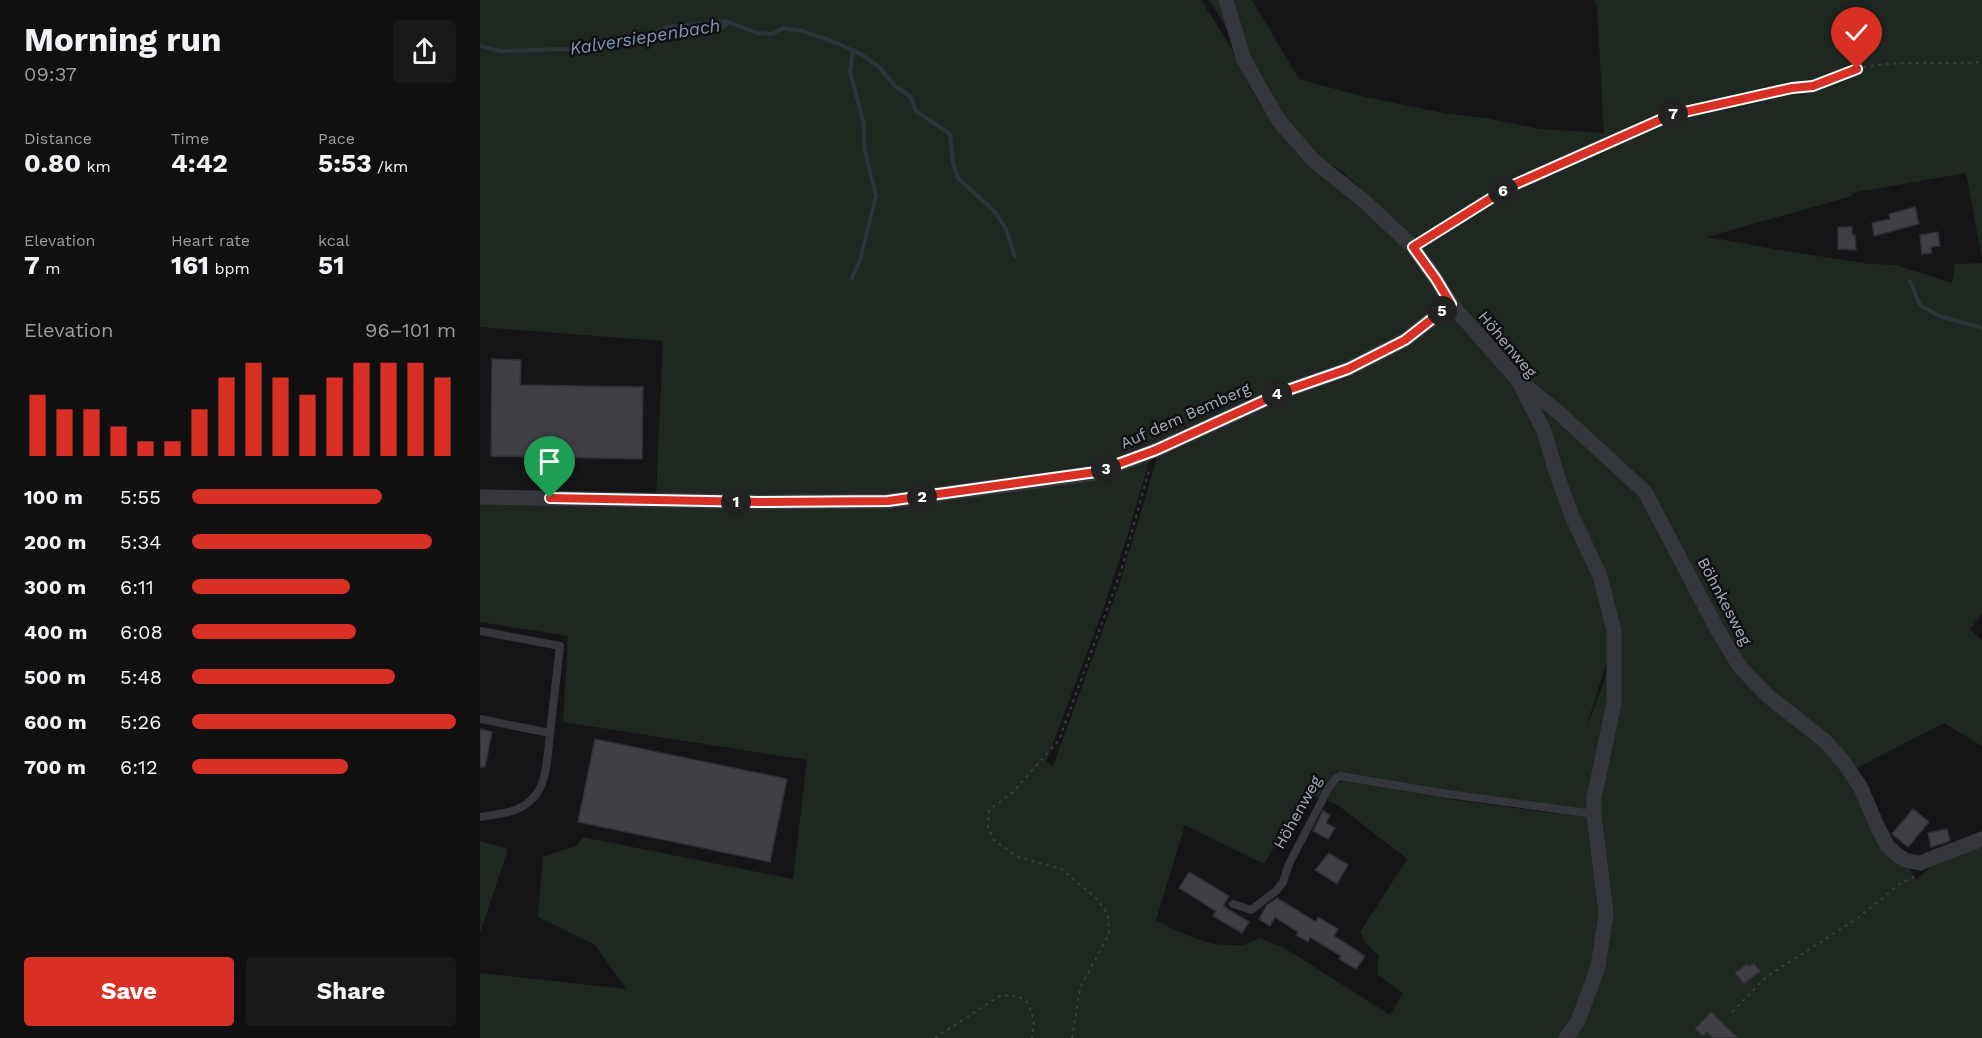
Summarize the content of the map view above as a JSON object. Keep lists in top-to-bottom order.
{
  "streets": {
    "street": ["Höhenweg", "Auf dem Bemberg", "Böhnkesweg"]
  },
  "crossings": [
    ["Höhenweg", "Auf dem Bemberg"],
    ["Höhenweg", "Böhnkesweg"]
  ],
  "water": ["Kalversiepenbach"],
  "page": {
    "heading": ["Morning run", "09:37"],
    "pins": [
      "7",
      "6",
      "5",
      "4",
      "3",
      "2",
      "1"
    ],
    "stats": [
      ["Distance", "0.80 km"],
      ["Time", "4:42"],
      ["Pace", "5:53 /km"],
      ["Elevation", "7 m"],
      ["Heart rate", "161 bpm"],
      ["kcal", "51"]
    ],
    "chart": ["Elevation", "96–101 m"],
    "list": [
      {
        "name": "100 m",
        "note": "5:55"
      },
      {
        "name": "200 m",
        "note": "5:34"
      },
      {
        "name": "300 m",
        "note": "6:11"
      },
      {
        "name": "400 m",
        "note": "6:08"
      },
      {
        "name": "500 m",
        "note": "5:48"
      },
      {
        "name": "600 m",
        "note": "5:26"
      },
      {
        "name": "700 m",
        "note": "6:12"
      }
    ],
    "buttons": ["Save", "Share"]
  }
}
